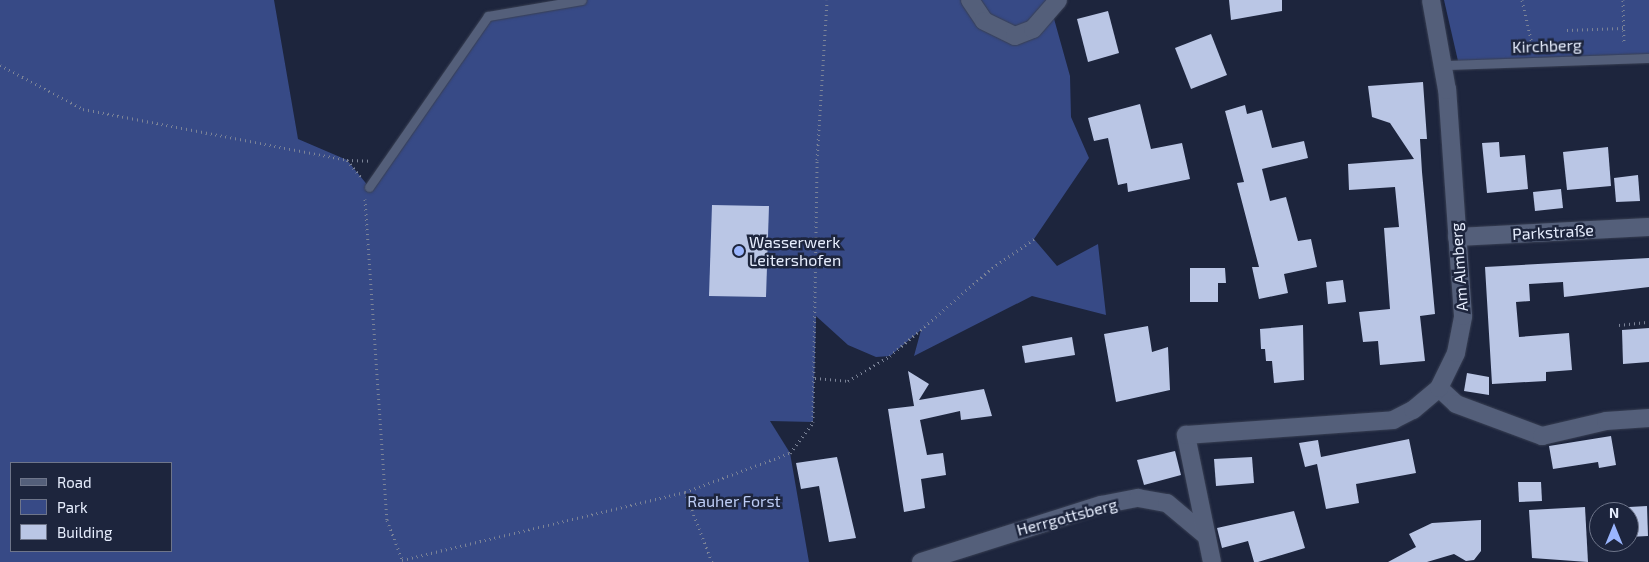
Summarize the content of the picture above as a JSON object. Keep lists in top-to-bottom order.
{
  "streets": {
    "street": ["Parkstraße", "Am Almberg", "Herrgottsberg"],
    "lane": ["Kirchberg"]
  },
  "crossings": [
    ["Kirchberg", "Am Almberg"],
    ["Parkstraße", "Am Almberg"],
    ["Am Almberg", "Herrgottsberg"]
  ],
  "parks": ["Rauher Forst"],
  "places": ["Wasserwerk Leitershofen"],
  "legend": ["Road", "Park", "Building"],
  "north": "top"
}
